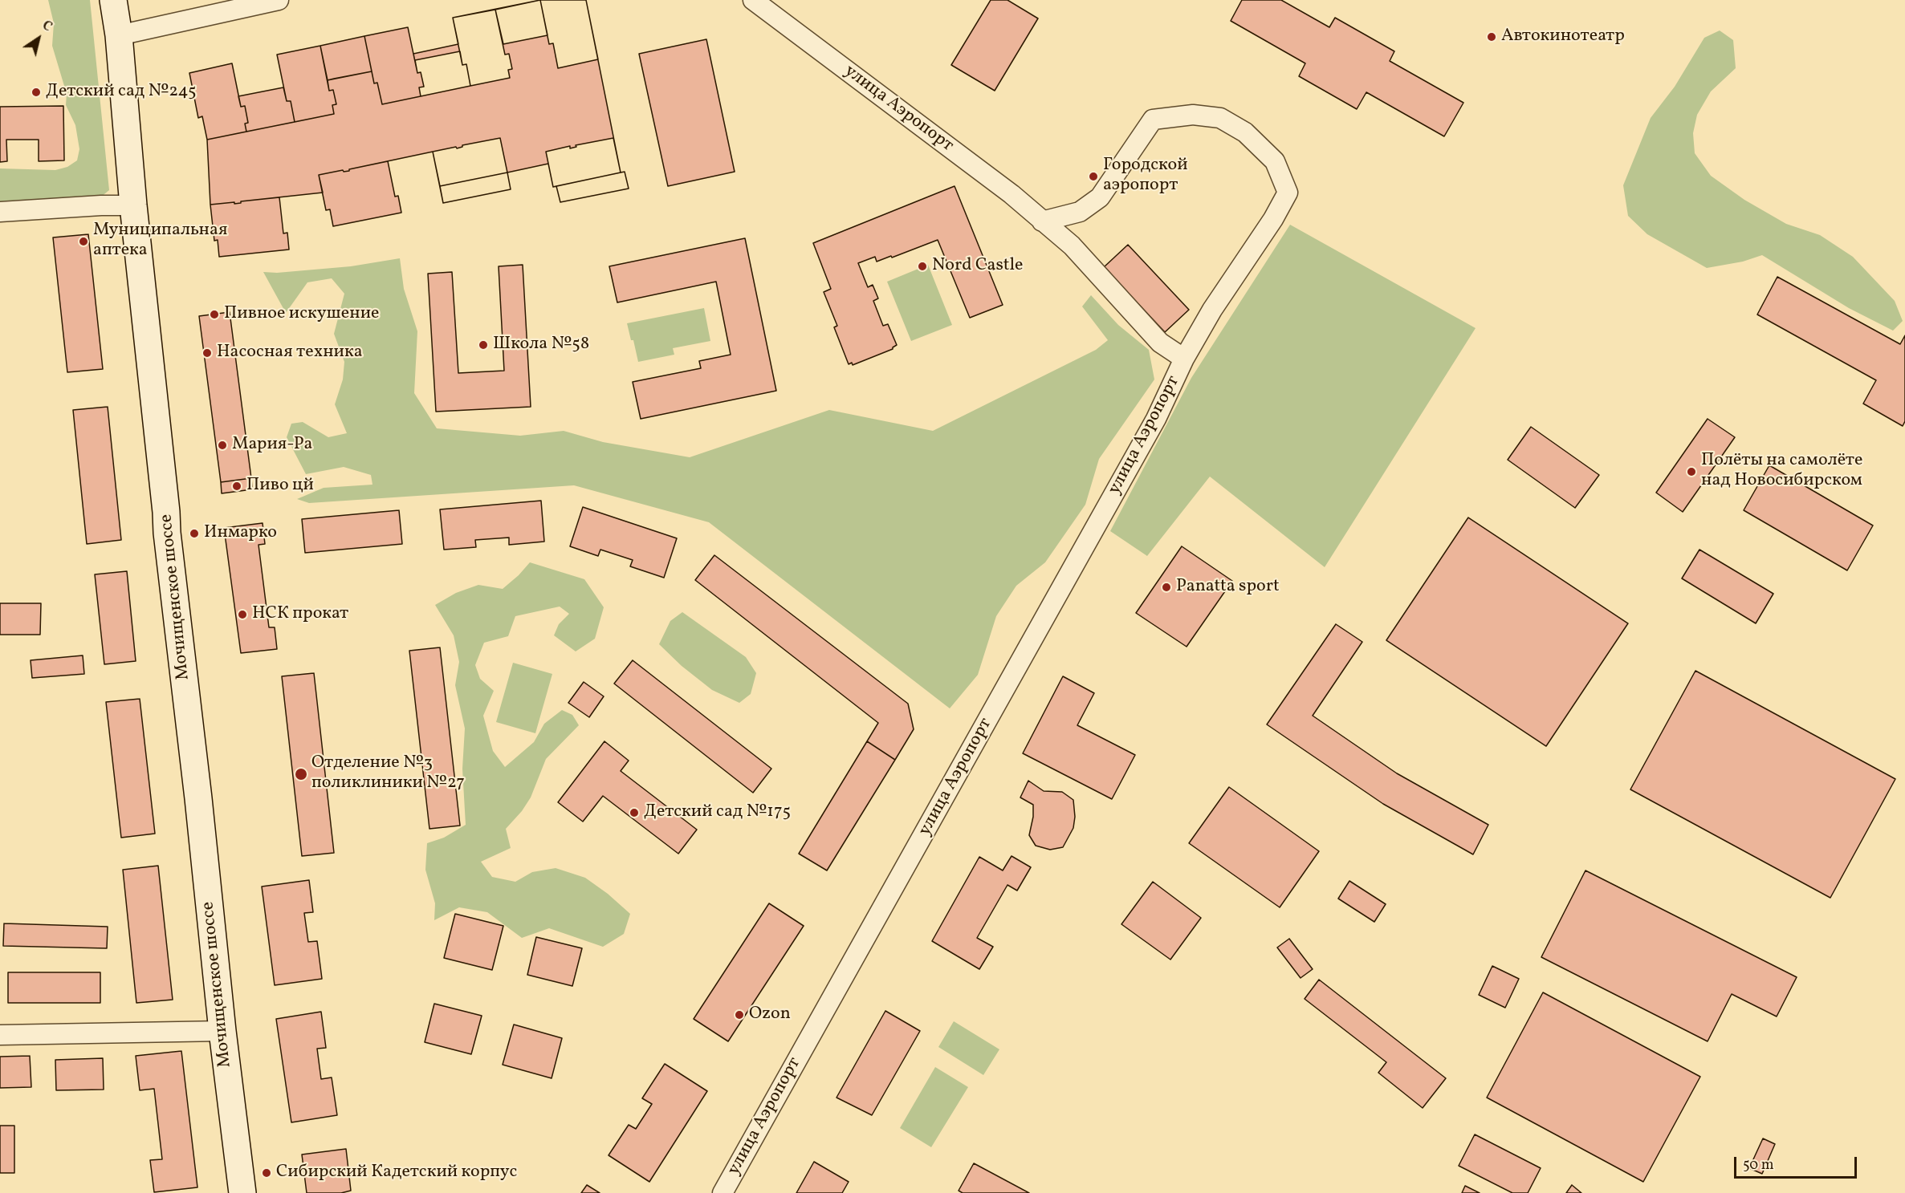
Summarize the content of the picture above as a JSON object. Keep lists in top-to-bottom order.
{
  "streets": {
    "main road": ["Мочищенское шоссе"],
    "street": ["улица Аэропорт"]
  },
  "places": [
    "Автокинотеатр",
    "Детский сад №245",
    "Городской аэропорт",
    "Муниципальная аптека",
    "Nord Castle",
    "Пивное искушение",
    "Школа №58",
    "Насосная техника",
    "Мария-Ра",
    "Полёты на самолёте над Новосибирском",
    "Пиво цй",
    "Инмарко",
    "Panatta sport",
    "НСК прокат",
    "Отделение №3 поликлиники №27",
    "Детский сад №175",
    "Ozon",
    "Сибирский Кадетский корпус"
  ],
  "scale_bar": "50 m",
  "north": "top right"
}
